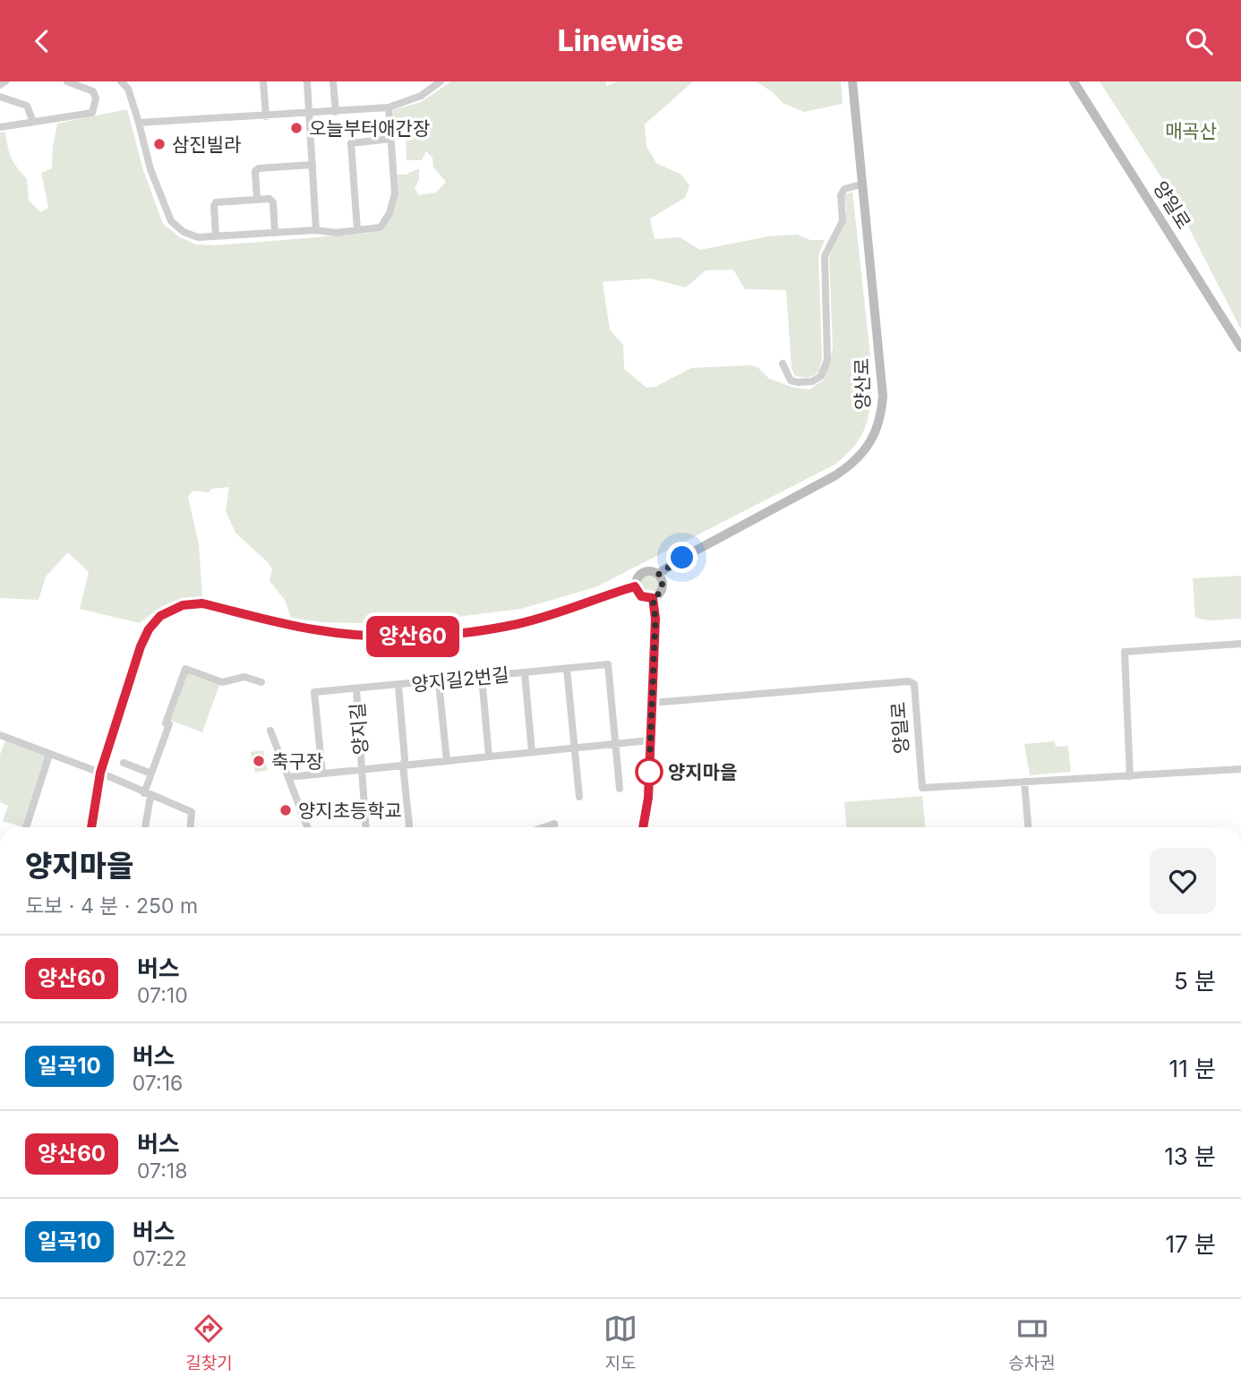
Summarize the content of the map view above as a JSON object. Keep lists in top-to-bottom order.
{
  "streets": {
    "street": [
      "양일로",
      "양산로",
      "양지길2번길",
      "양지길"
    ]
  },
  "crossings": [
    ["양지길2번길", "양지길"]
  ],
  "parks": ["매곡산"],
  "places": [
    "오늘부터애간장",
    "삼진빌라",
    "축구장",
    "양지마을",
    "양지초등학교"
  ],
  "lines": ["bus line 양산60"],
  "page": {
    "header": "Linewise",
    "on_map": "양산60",
    "heading": ["양지마을", "도보 · 4 분 · 250 m"],
    "list": [
      {
        "mark": "양산60",
        "name": "버스",
        "note": "07:10",
        "value": "5 분"
      },
      {
        "mark": "일곡10",
        "name": "버스",
        "note": "07:16",
        "value": "11 분"
      },
      {
        "mark": "양산60",
        "name": "버스",
        "note": "07:18",
        "value": "13 분"
      },
      {
        "mark": "일곡10",
        "name": "버스",
        "note": "07:22",
        "value": "17 분"
      }
    ],
    "tabs": ["길찾기", "지도", "승차권"]
  }
}
